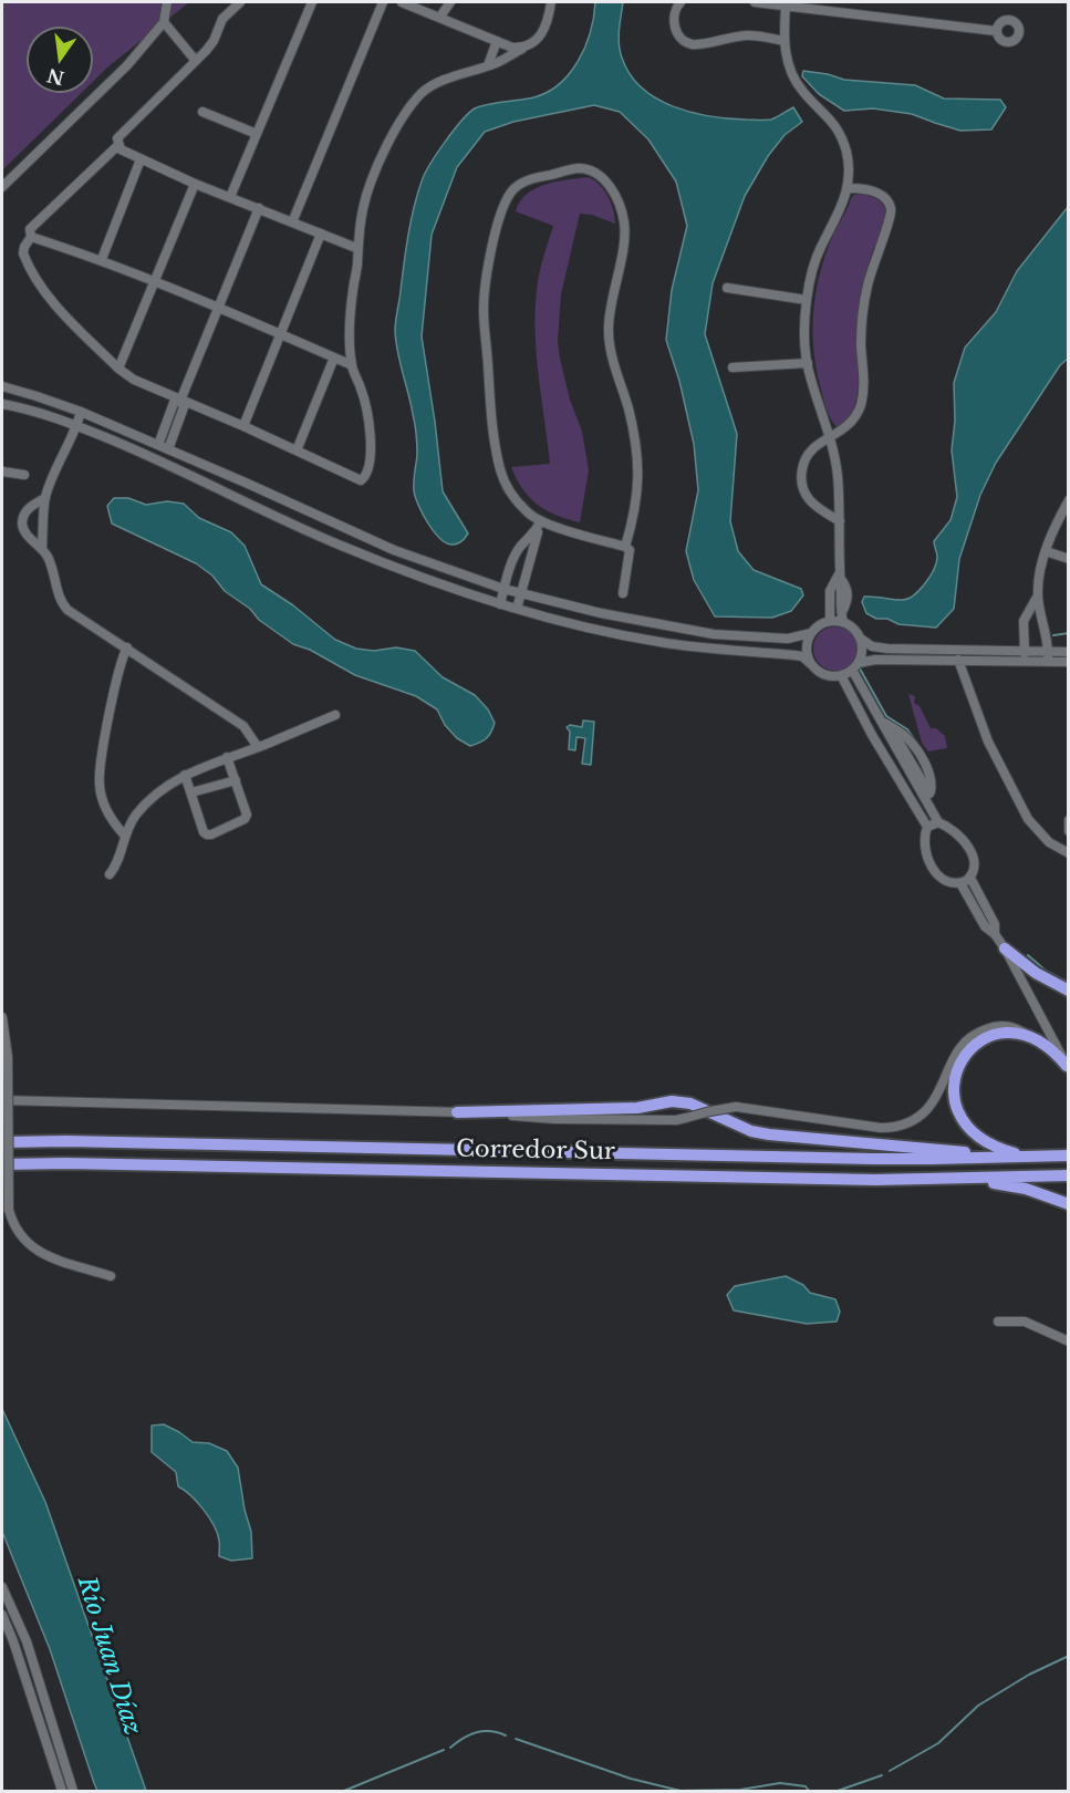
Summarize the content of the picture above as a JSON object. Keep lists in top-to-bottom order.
{
  "streets": {
    "highway": ["Corredor Sur"]
  },
  "water": ["Río Juan Díaz"],
  "north": "bottom"
}
